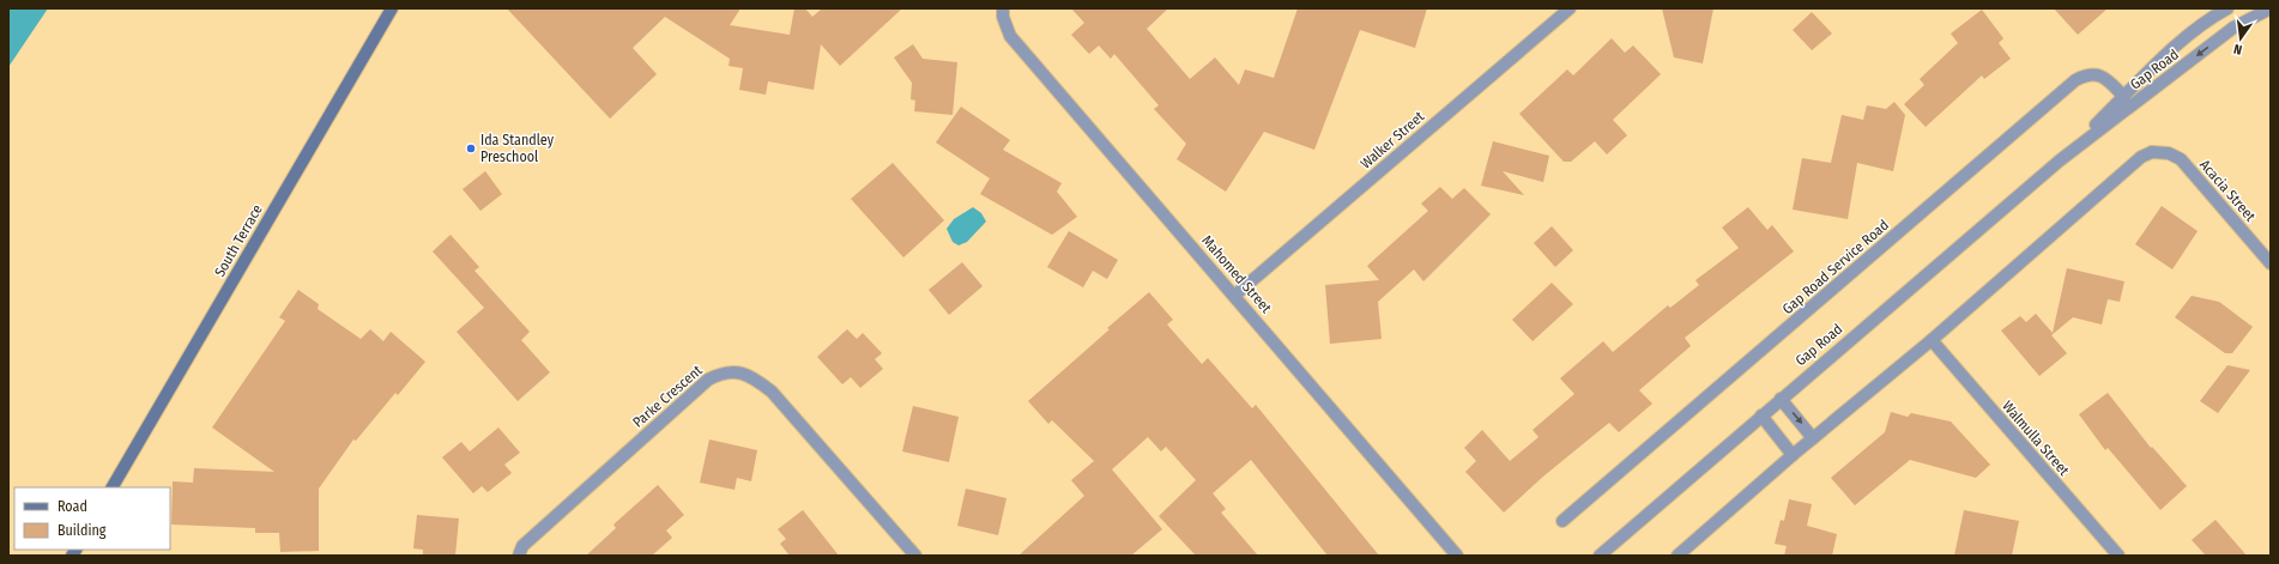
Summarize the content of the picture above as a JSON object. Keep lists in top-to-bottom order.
{
  "streets": {
    "street": [
      "Gap Road",
      "Walker Street",
      "Acacia Street",
      "South Terrace",
      "Gap Road Service Road",
      "Mahomed Street",
      "Parke Crescent",
      "Walmulla Street"
    ]
  },
  "crossings": [
    ["Gap Road", "Gap Road Service Road"],
    ["Walker Street", "Mahomed Street"],
    ["Acacia Street", "Walmulla Street"]
  ],
  "places": ["Ida Standley Preschool"],
  "legend": ["Road", "Building"],
  "north": "bottom"
}
